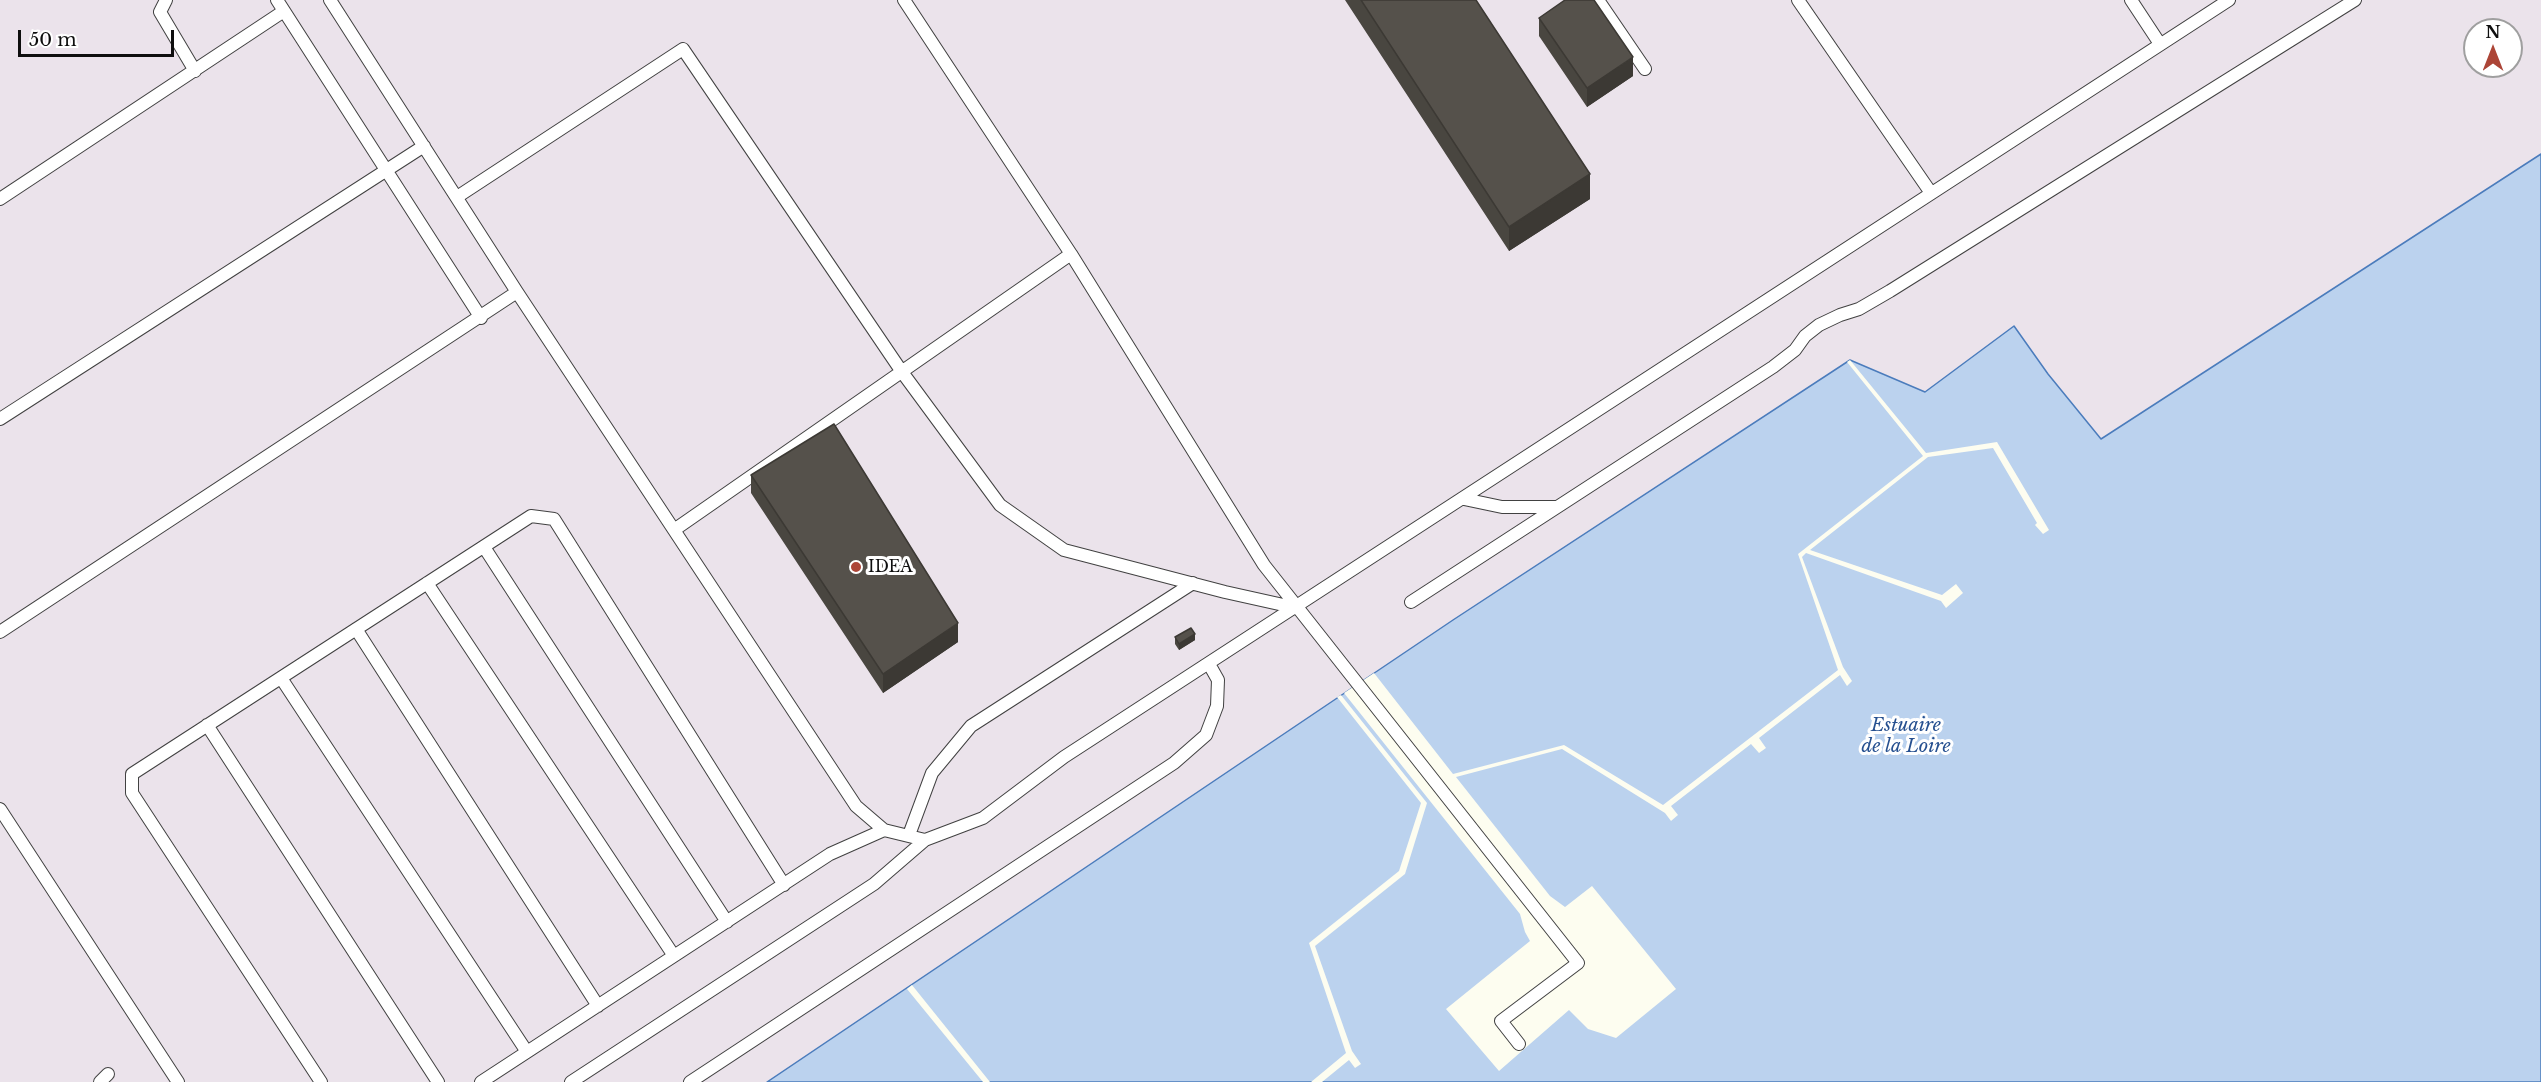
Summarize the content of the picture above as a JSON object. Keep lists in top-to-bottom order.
{
  "water": ["Estuaire de la Loire"],
  "places": ["IDEA"],
  "scale_bar": "50 m",
  "north": "top"
}
